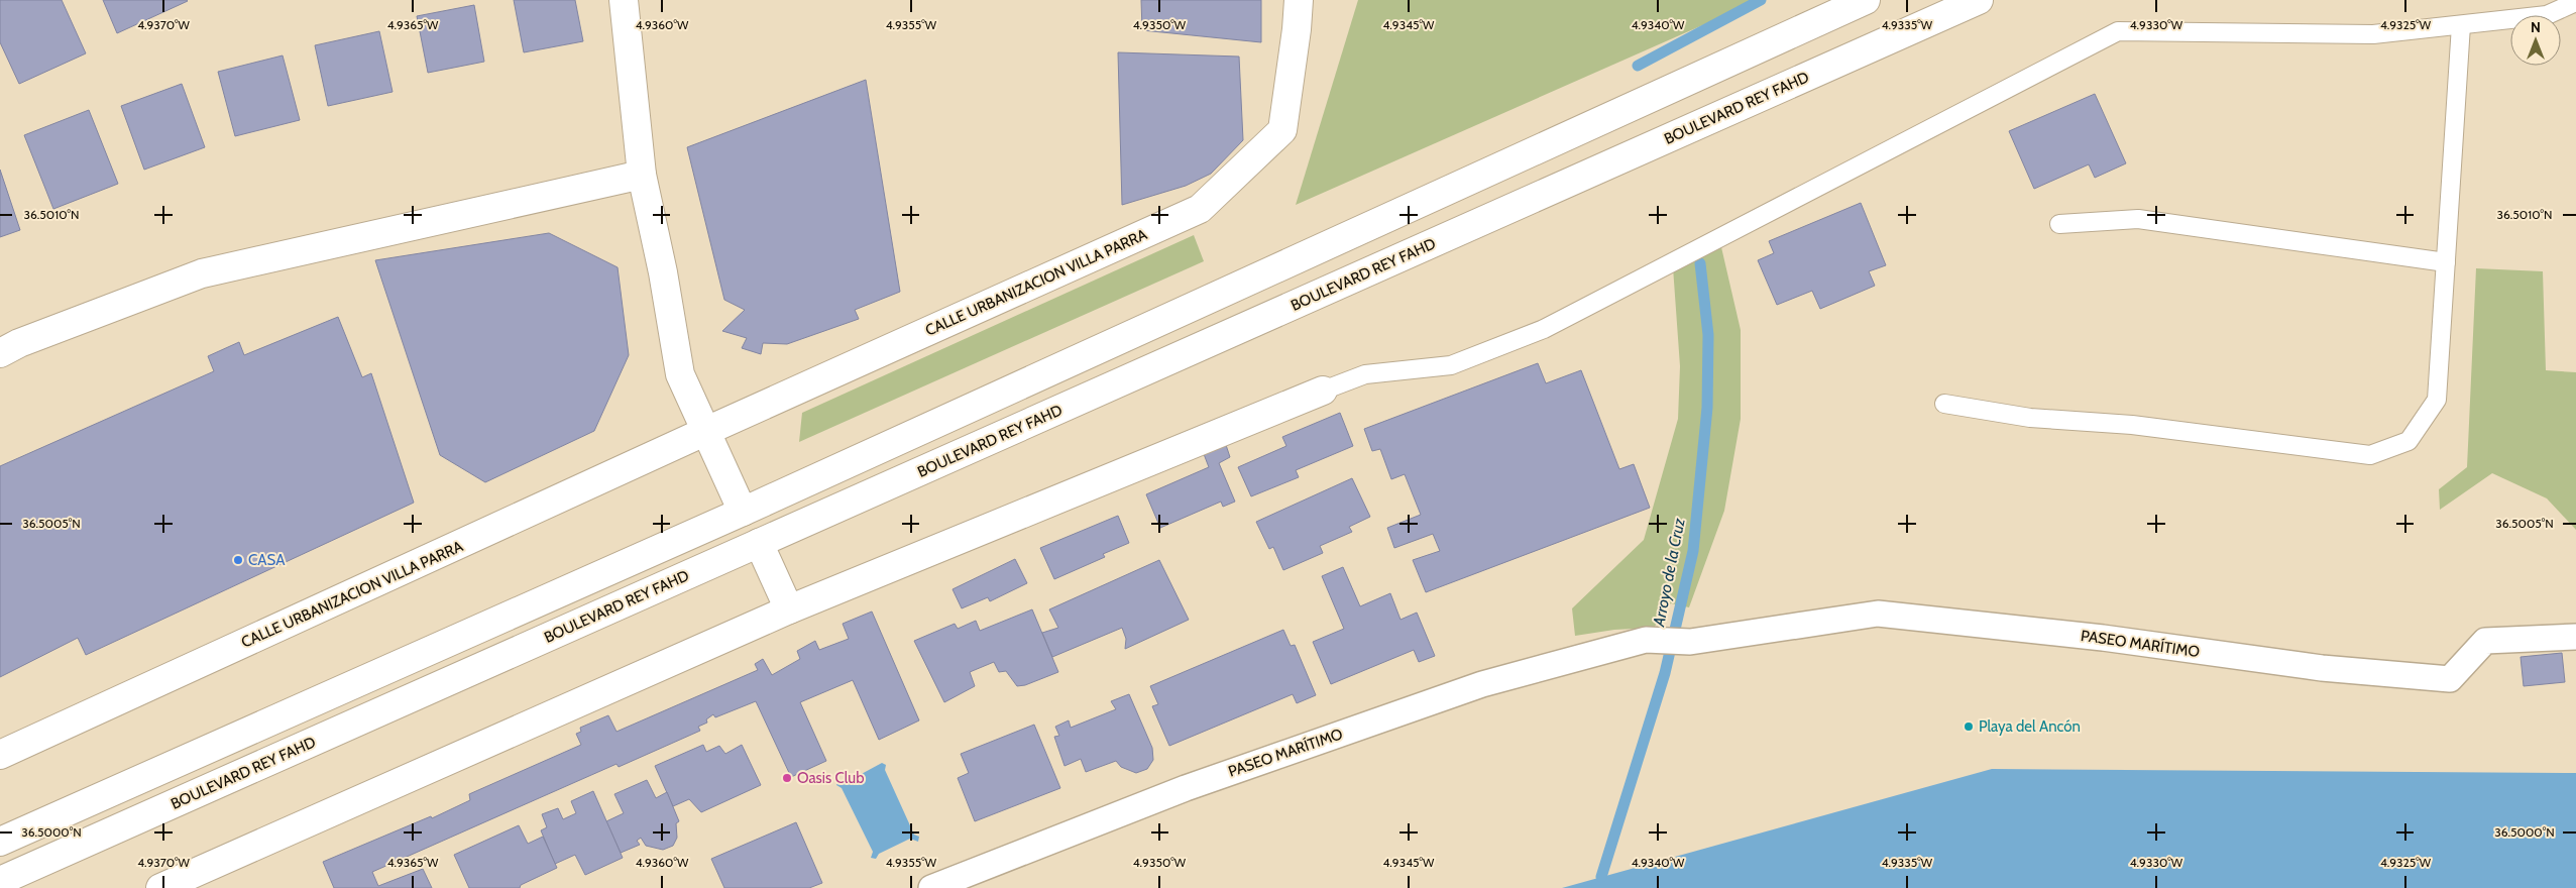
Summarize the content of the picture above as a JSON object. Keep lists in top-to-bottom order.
{
  "streets": {
    "main road": ["BOULEVARD REY FAHD", "CALLE URBANIZACION VILLA PARRA"],
    "street": ["PASEO MARÍTIMO"]
  },
  "water": ["Arroyo de la Cruz"],
  "places": ["CASA", "Playa del Ancón", "Oasis Club"],
  "north": "top",
  "coordinates": [
    "4.9370°W",
    "4.9365°W",
    "4.9360°W",
    "4.9355°W",
    "4.9350°W",
    "4.9345°W",
    "4.9340°W",
    "4.9335°W",
    "4.9330°W",
    "4.9325°W",
    "36.5010°N",
    "36.5005°N",
    "36.5000°N"
  ]
}
